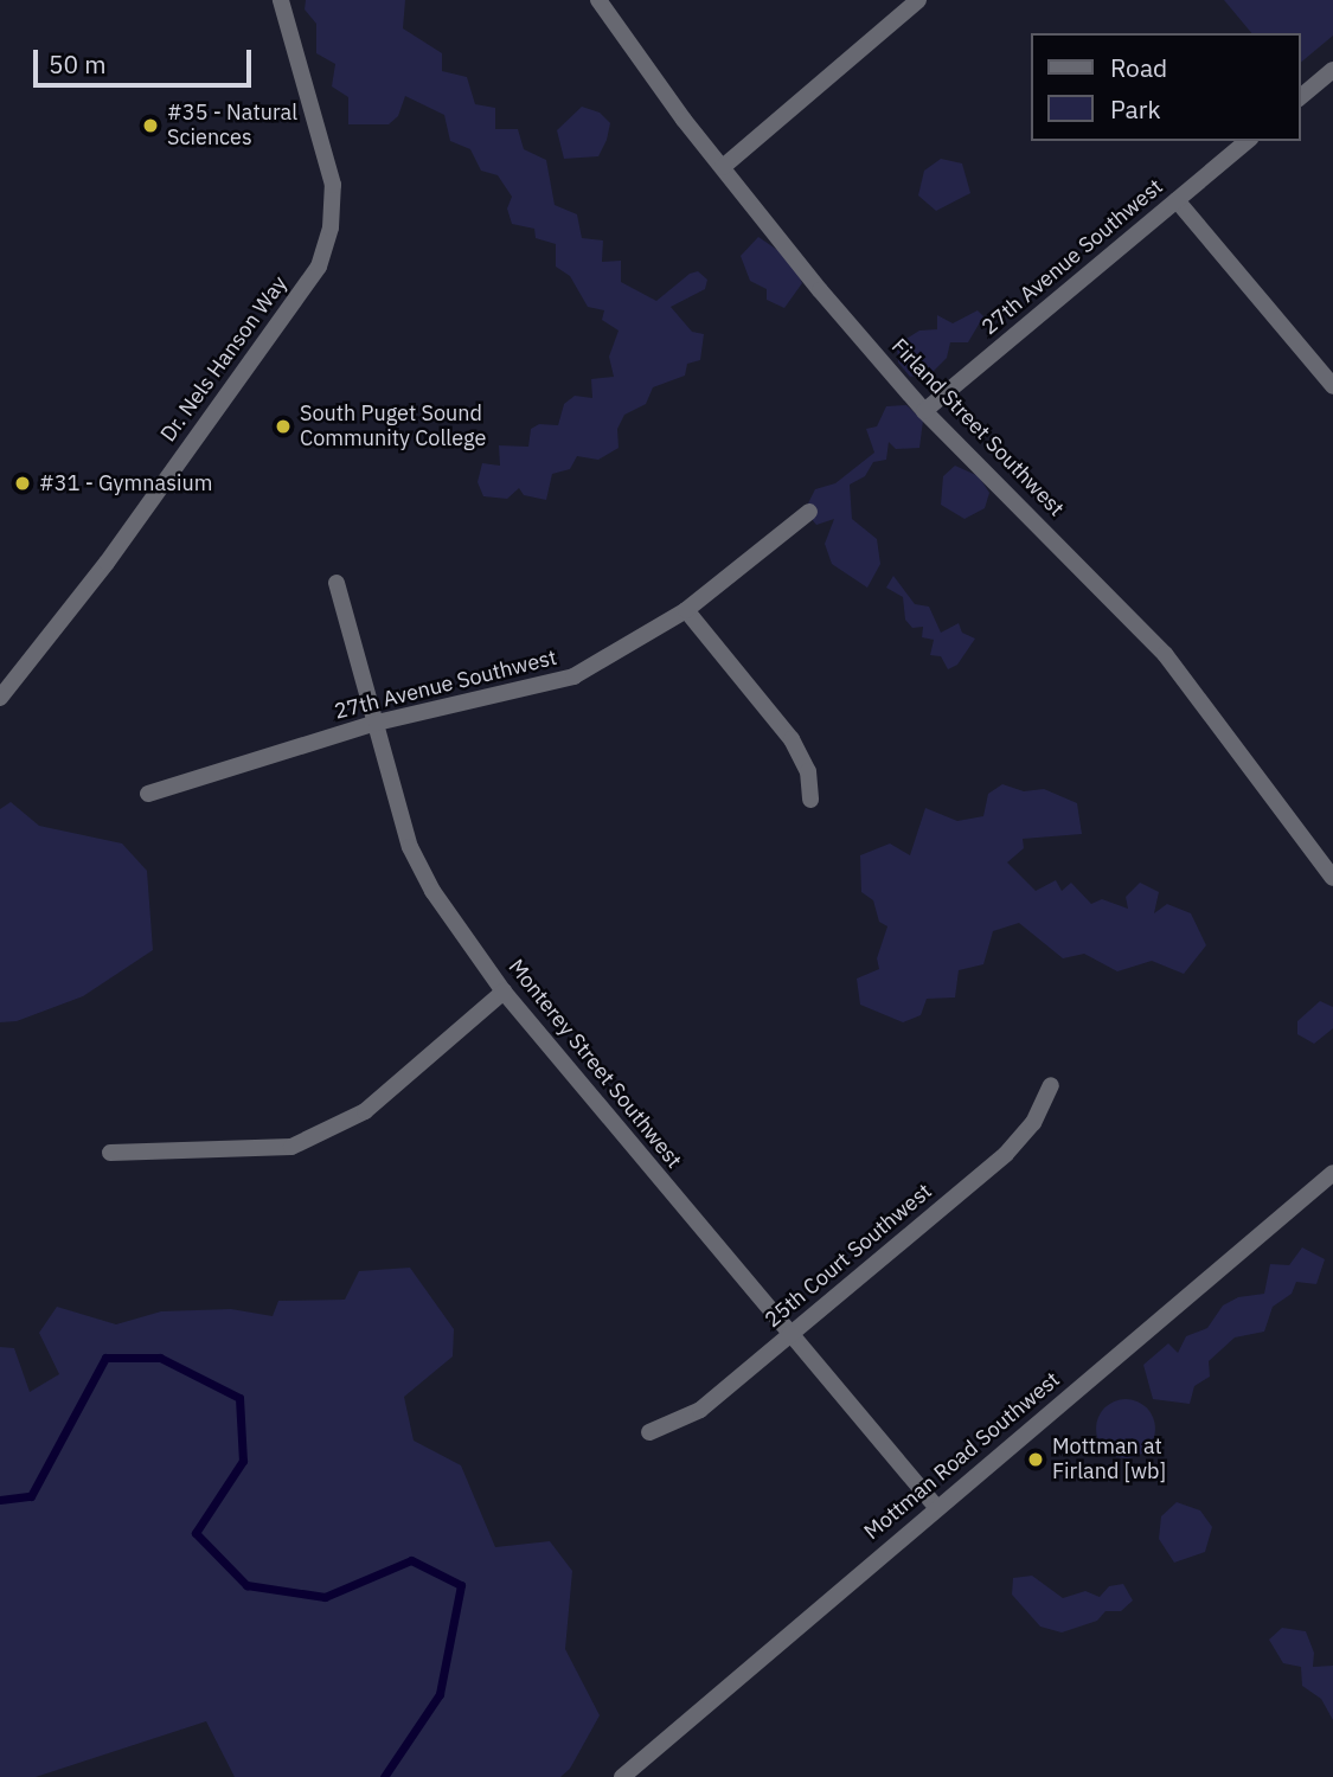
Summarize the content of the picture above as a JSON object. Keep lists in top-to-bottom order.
{
  "streets": {
    "street": [
      "27th Avenue Southwest",
      "Dr. Nels Hanson Way",
      "Firland Street Southwest",
      "Monterey Street Southwest",
      "25th Court Southwest",
      "Mottman Road Southwest"
    ]
  },
  "crossings": [
    ["27th Avenue Southwest", "Firland Street Southwest"],
    ["27th Avenue Southwest", "Monterey Street Southwest"],
    ["Monterey Street Southwest", "25th Court Southwest"],
    ["Monterey Street Southwest", "Mottman Road Southwest"]
  ],
  "places": [
    "#35 - Natural Sciences",
    "South Puget Sound Community College",
    "#31 - Gymnasium",
    "Mottman at Firland [wb]"
  ],
  "legend": ["Road", "Park"],
  "scale_bar": "50 m"
}
